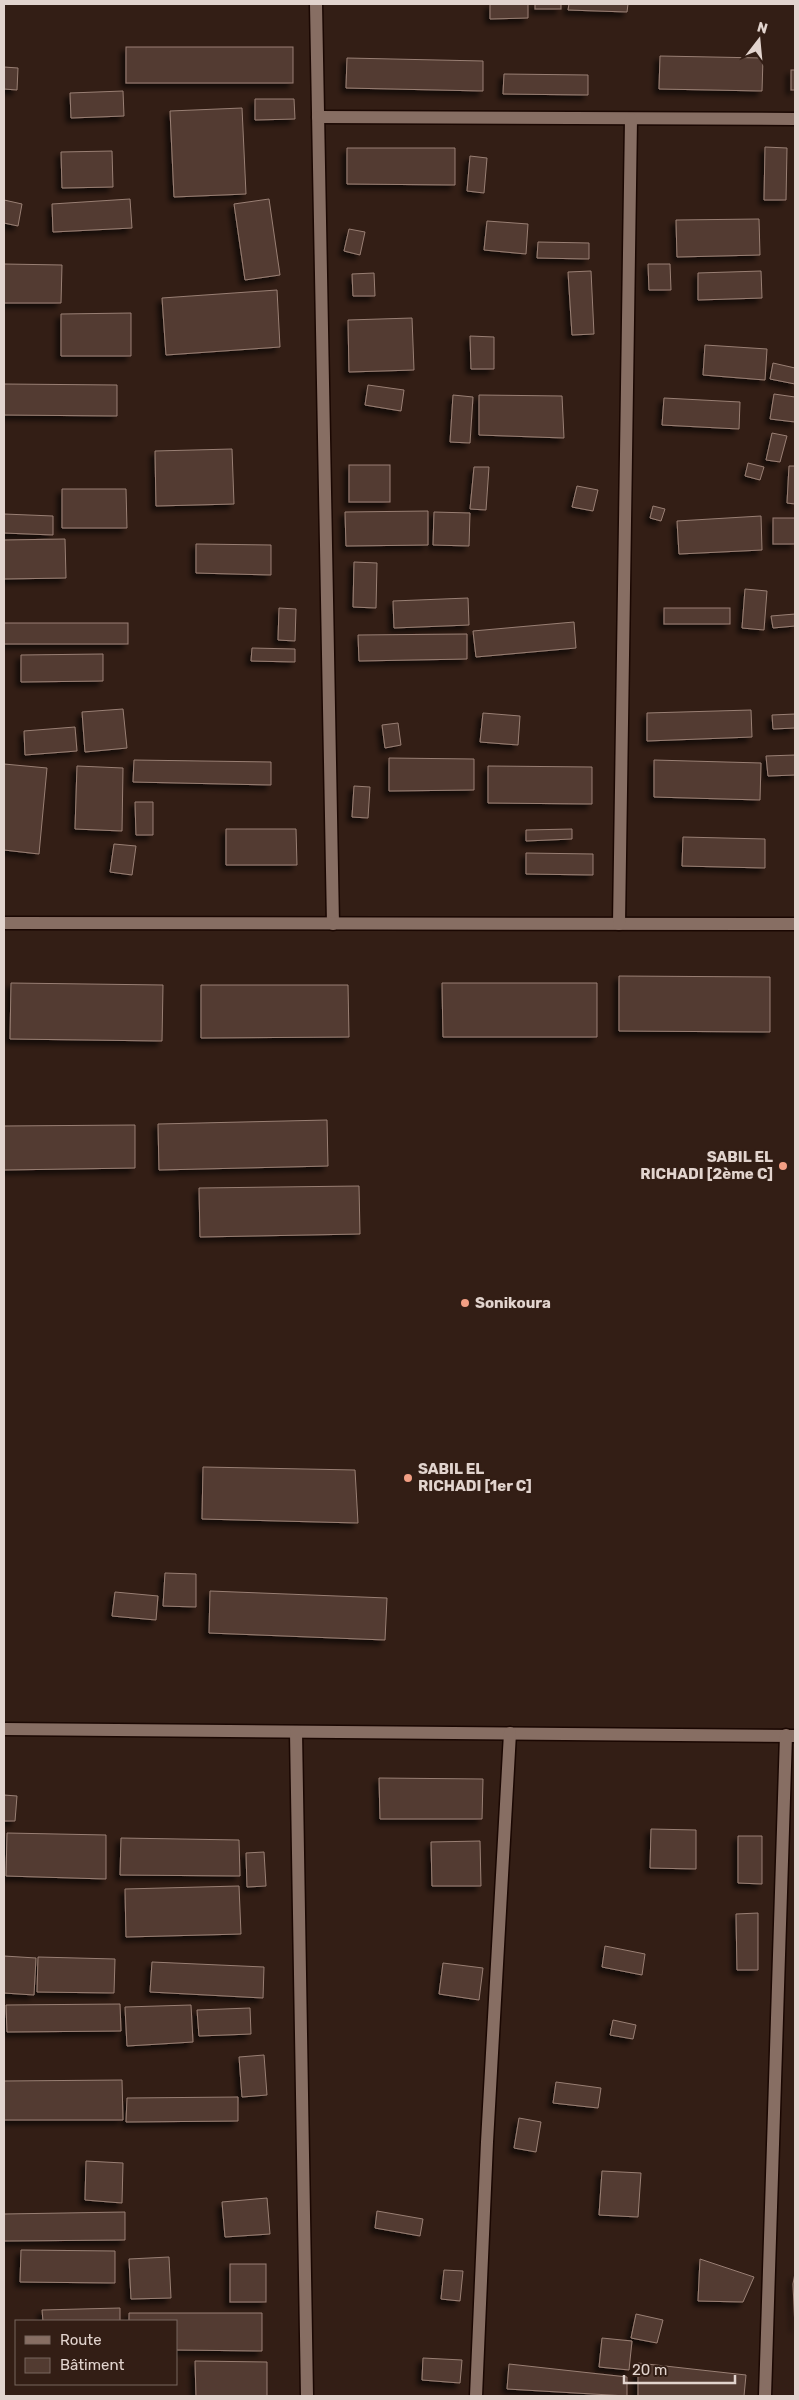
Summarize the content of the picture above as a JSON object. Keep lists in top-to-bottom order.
{
  "places": ["SABIL EL RICHADI [2ème C]", "Sonikoura", "SABIL EL RICHADI [1er C]"],
  "legend": ["Route", "Bâtiment"],
  "scale_bar": "20 m",
  "north": "top"
}
